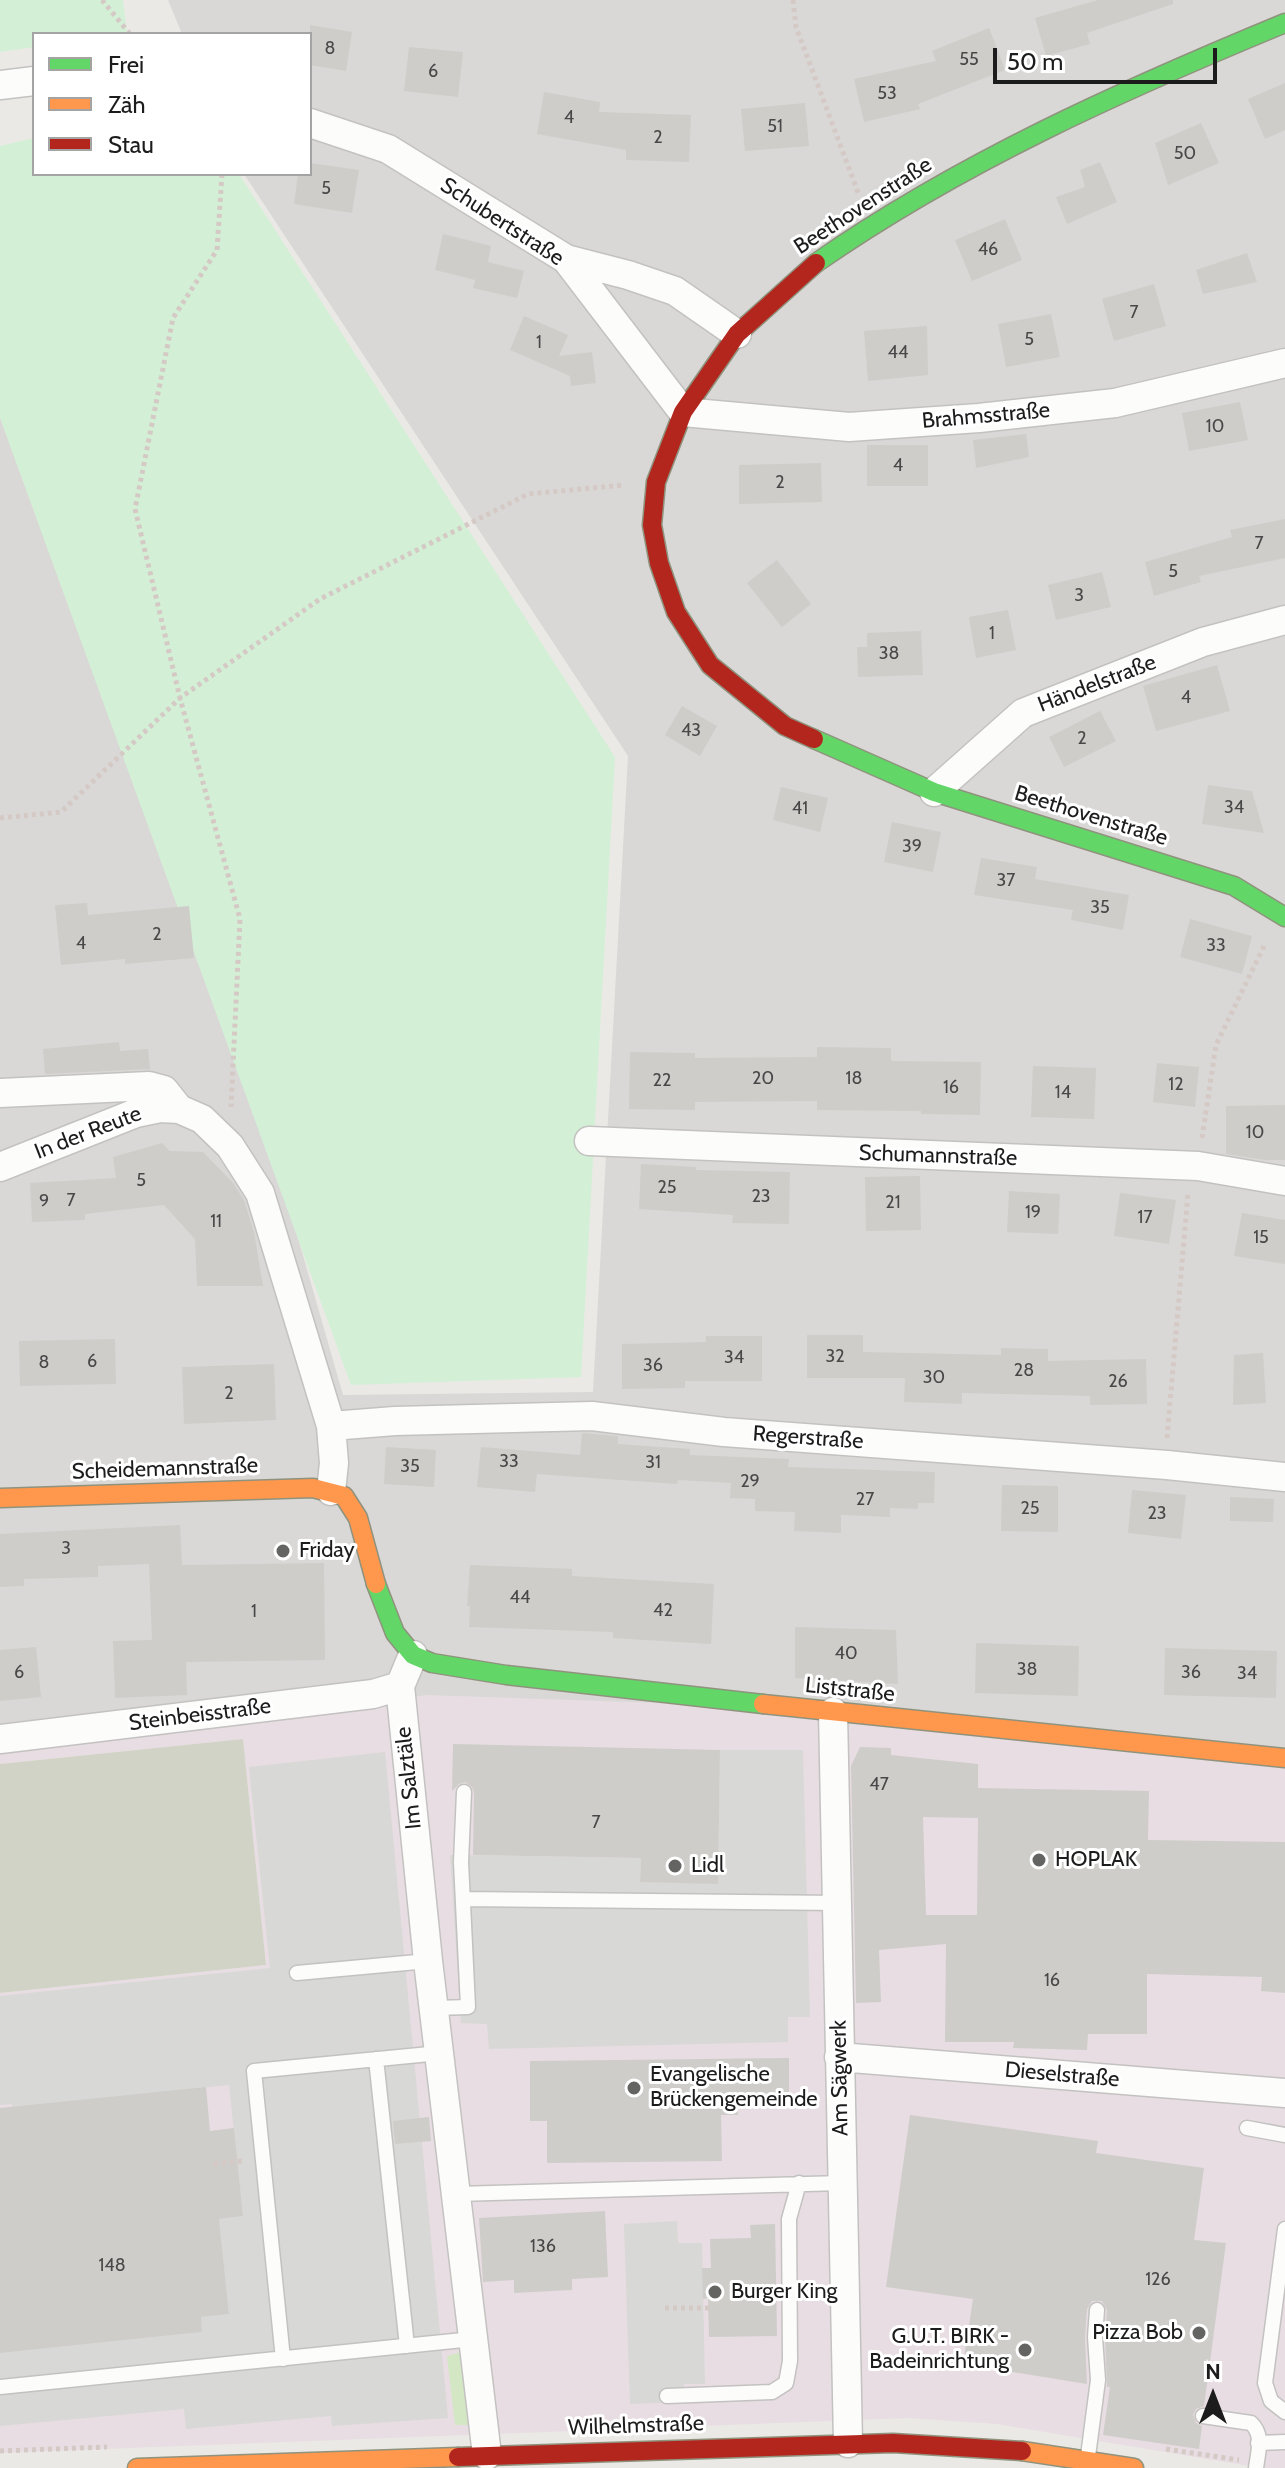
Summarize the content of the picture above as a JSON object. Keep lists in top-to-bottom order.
{
  "streets": {
    "street": [
      "Beethovenstraße",
      "Schubertstraße",
      "Brahmsstraße",
      "Händelstraße",
      "In der Reute",
      "Schumannstraße",
      "Regerstraße",
      "Scheidemannstraße",
      "Liststraße",
      "Steinbeisstraße",
      "Im Salztäle",
      "Dieselstraße",
      "Am Sägwerk",
      "Wilhelmstraße"
    ]
  },
  "crossings": [
    ["Beethovenstraße", "Schubertstraße"],
    ["Beethovenstraße", "Brahmsstraße"],
    ["Beethovenstraße", "Händelstraße"],
    ["Schubertstraße", "Brahmsstraße"],
    ["Liststraße", "Im Salztäle"],
    ["Liststraße", "Am Sägwerk"],
    ["Steinbeisstraße", "Im Salztäle"],
    ["Im Salztäle", "Wilhelmstraße"],
    ["Dieselstraße", "Am Sägwerk"],
    ["Am Sägwerk", "Wilhelmstraße"]
  ],
  "places": [
    "Friday",
    "HOPLAK",
    "Lidl",
    "Evangelische Brückengemeinde",
    "Burger King",
    "Pizza Bob",
    "G.U.T. BIRK - Badeinrichtung"
  ],
  "house_numbers": [
    "8",
    "55",
    "6",
    "53",
    "4",
    "51",
    "2",
    "50",
    "5",
    "46",
    "7",
    "5",
    "1",
    "44",
    "10",
    "4",
    "2",
    "7",
    "5",
    "3",
    "1",
    "38",
    "4",
    "43",
    "2",
    "34",
    "41",
    "39",
    "37",
    "35",
    "2",
    "4",
    "33",
    "20",
    "18",
    "22",
    "12",
    "16",
    "14",
    "10",
    "5",
    "25",
    "23",
    "7",
    "9",
    "21",
    "19",
    "17",
    "11",
    "15",
    "32",
    "34",
    "6",
    "8",
    "36",
    "28",
    "30",
    "26",
    "2",
    "33",
    "31",
    "35",
    "29",
    "27",
    "25",
    "23",
    "3",
    "44",
    "42",
    "1",
    "40",
    "38",
    "6",
    "36",
    "34",
    "47",
    "7",
    "16",
    "136",
    "148",
    "126"
  ],
  "legend": ["Frei", "Zäh", "Stau"],
  "scale_bar": "50 m",
  "north": "top"
}
